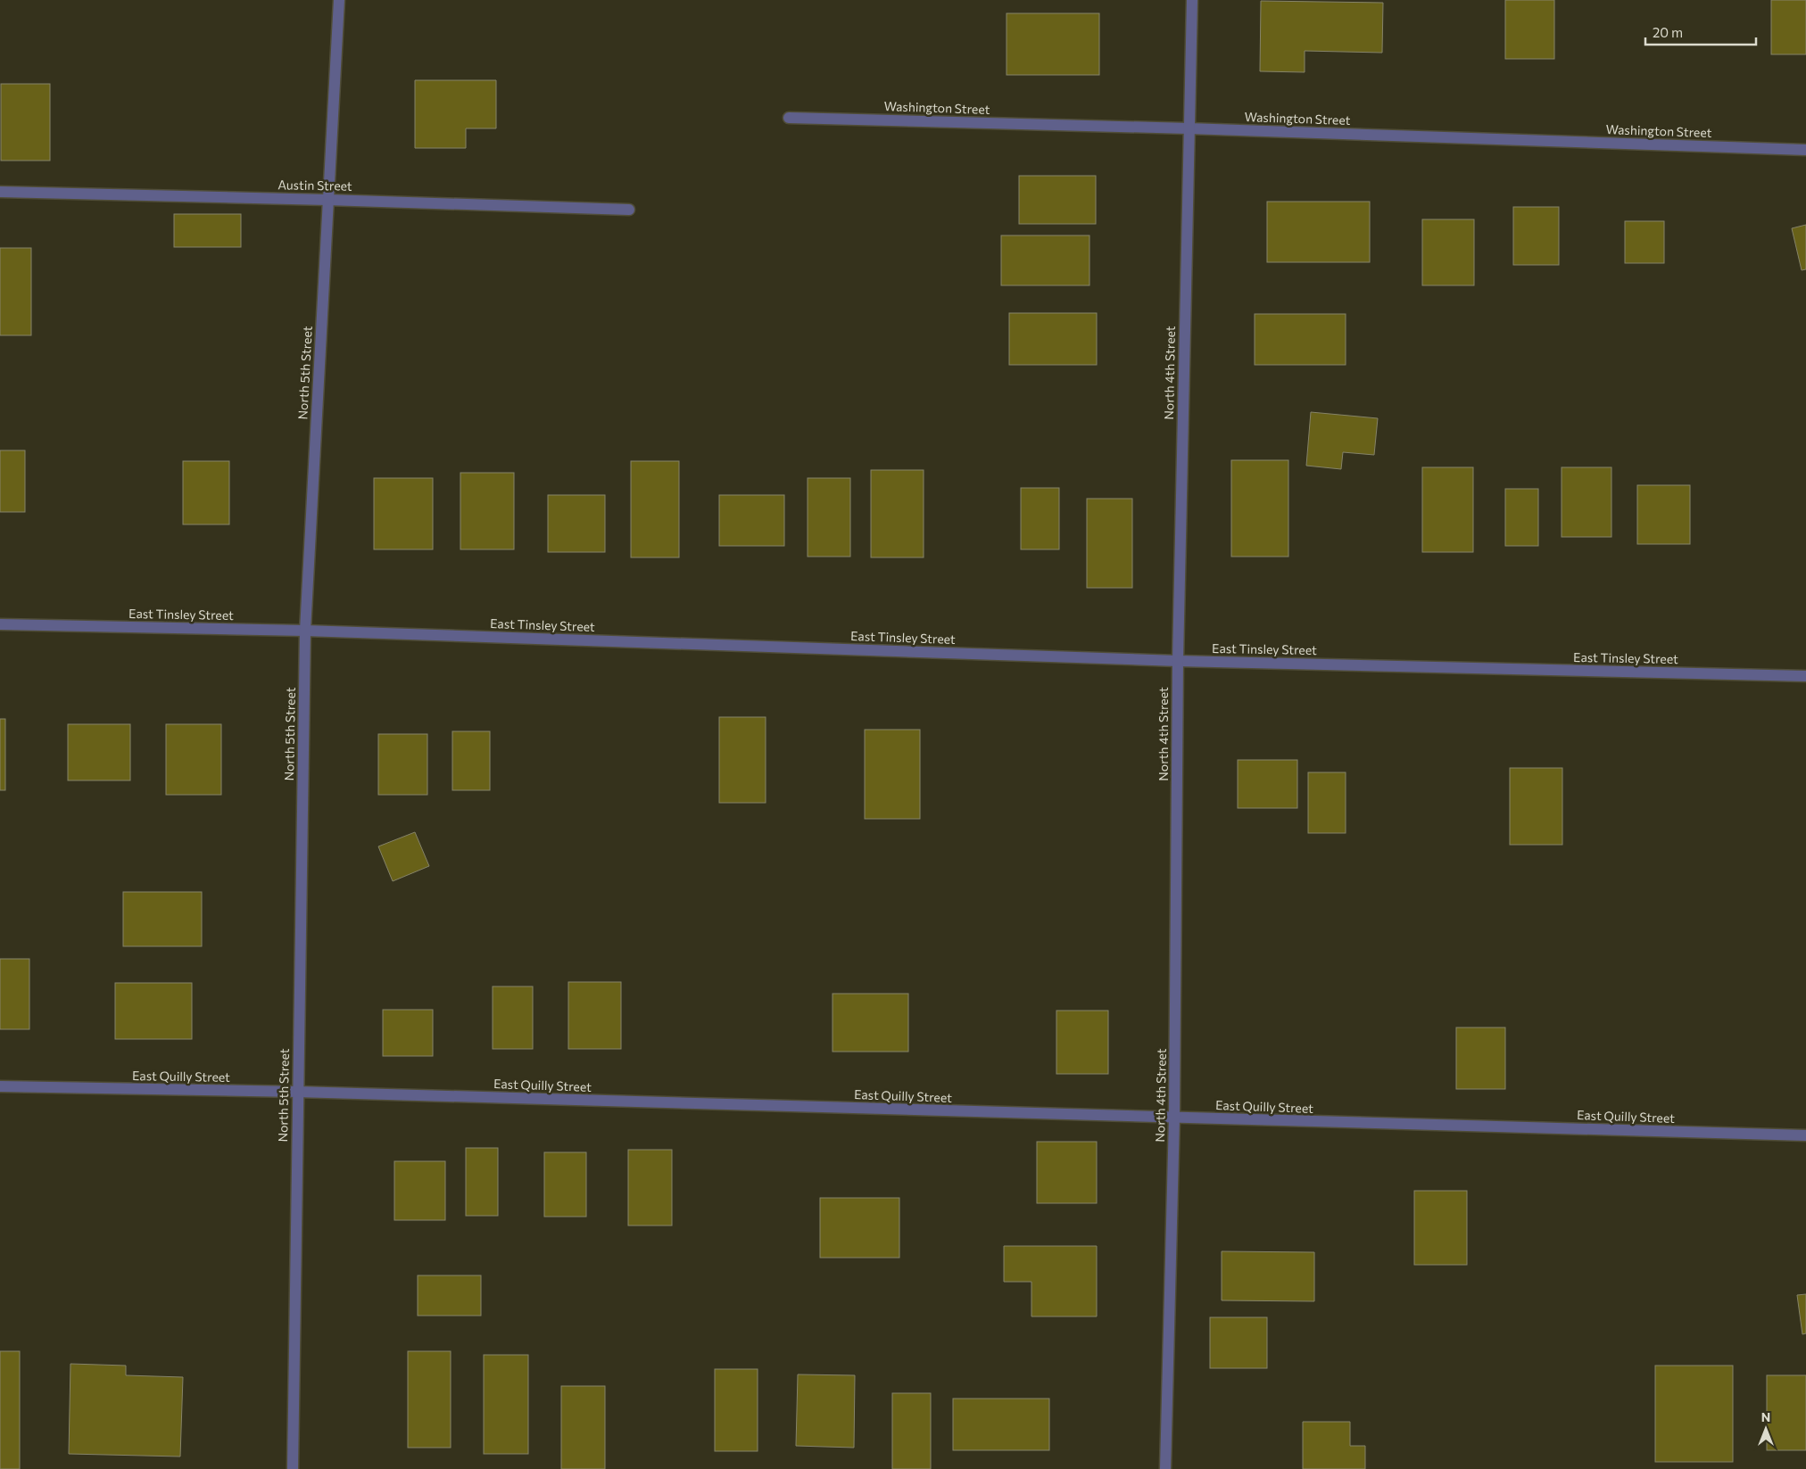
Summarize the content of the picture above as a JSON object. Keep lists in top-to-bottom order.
{
  "streets": {
    "street": [
      "Washington Street",
      "Austin Street",
      "North 5th Street",
      "North 4th Street",
      "East Tinsley Street",
      "East Quilly Street"
    ]
  },
  "crossings": [
    ["Washington Street", "North 4th Street"],
    ["Austin Street", "North 5th Street"],
    ["North 5th Street", "East Tinsley Street"],
    ["North 5th Street", "East Quilly Street"],
    ["North 4th Street", "East Tinsley Street"],
    ["North 4th Street", "East Quilly Street"]
  ],
  "scale_bar": "20 m",
  "north": "top"
}
